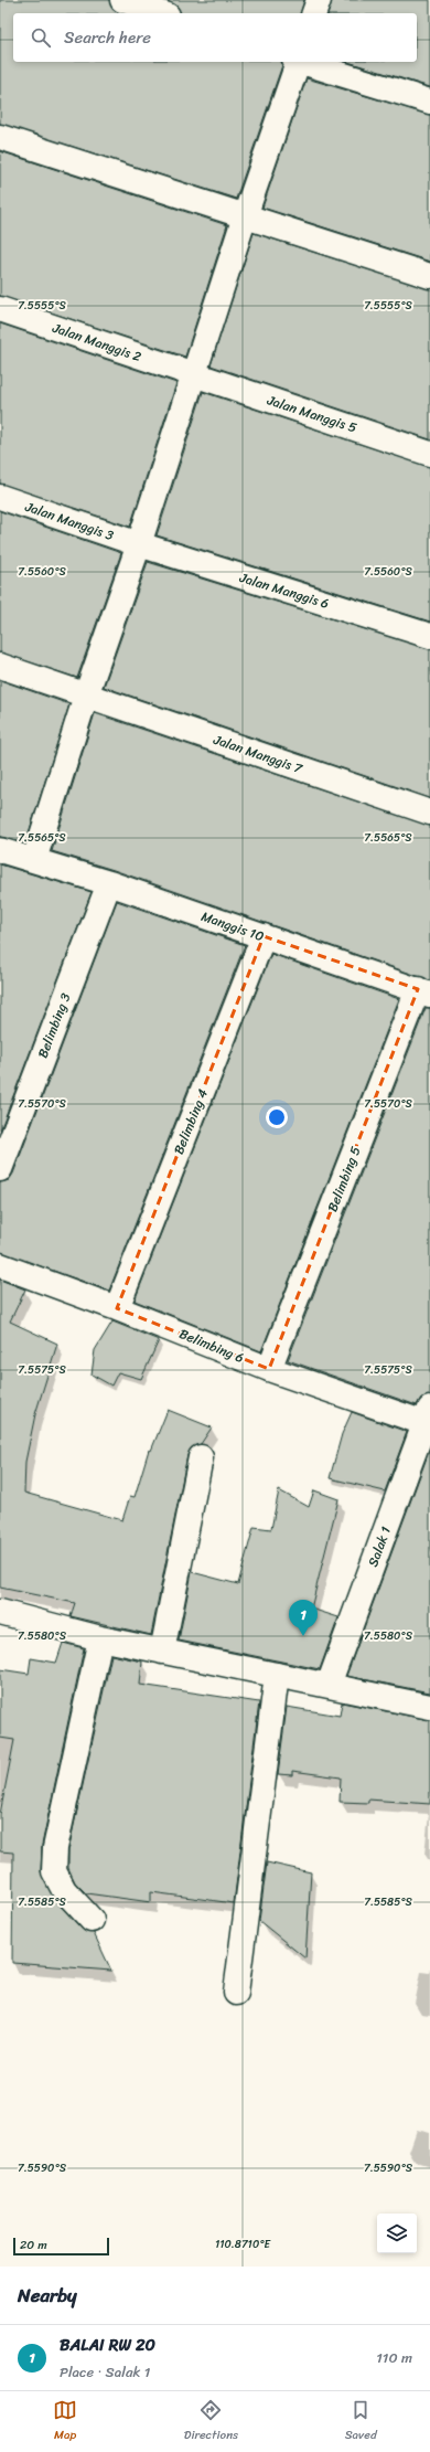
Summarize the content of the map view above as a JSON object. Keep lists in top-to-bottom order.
{
  "streets": {
    "street": [
      "Jalan Manggis 2",
      "Jalan Manggis 5",
      "Jalan Manggis 3",
      "Jalan Manggis 6",
      "Jalan Manggis 7",
      "Manggis 10",
      "Belimbing 3",
      "Belimbing 4",
      "Belimbing 5",
      "Belimbing 6",
      "Salak 1"
    ]
  },
  "crossings": [
    ["Jalan Manggis 2", "Jalan Manggis 5"],
    ["Jalan Manggis 3", "Jalan Manggis 6"],
    ["Manggis 10", "Belimbing 3"],
    ["Manggis 10", "Belimbing 4"],
    ["Manggis 10", "Belimbing 5"],
    ["Belimbing 4", "Belimbing 6"],
    ["Belimbing 5", "Belimbing 6"],
    ["Belimbing 6", "Salak 1"]
  ],
  "scale_bar": "20 m",
  "page": {
    "search": "Search here",
    "pins": "1",
    "scale": "20 m",
    "heading": "Nearby",
    "list": [
      {
        "mark": "1",
        "name": "BALAI RW 20",
        "note": "Place · Salak 1",
        "value": "110 m"
      }
    ],
    "nav": ["Map", "Directions", "Saved"]
  },
  "coordinates": [
    "7.5555°S",
    "7.5560°S",
    "7.5565°S",
    "7.5570°S",
    "7.5575°S",
    "7.5580°S",
    "7.5585°S",
    "7.5590°S",
    "110.8710°E"
  ]
}
